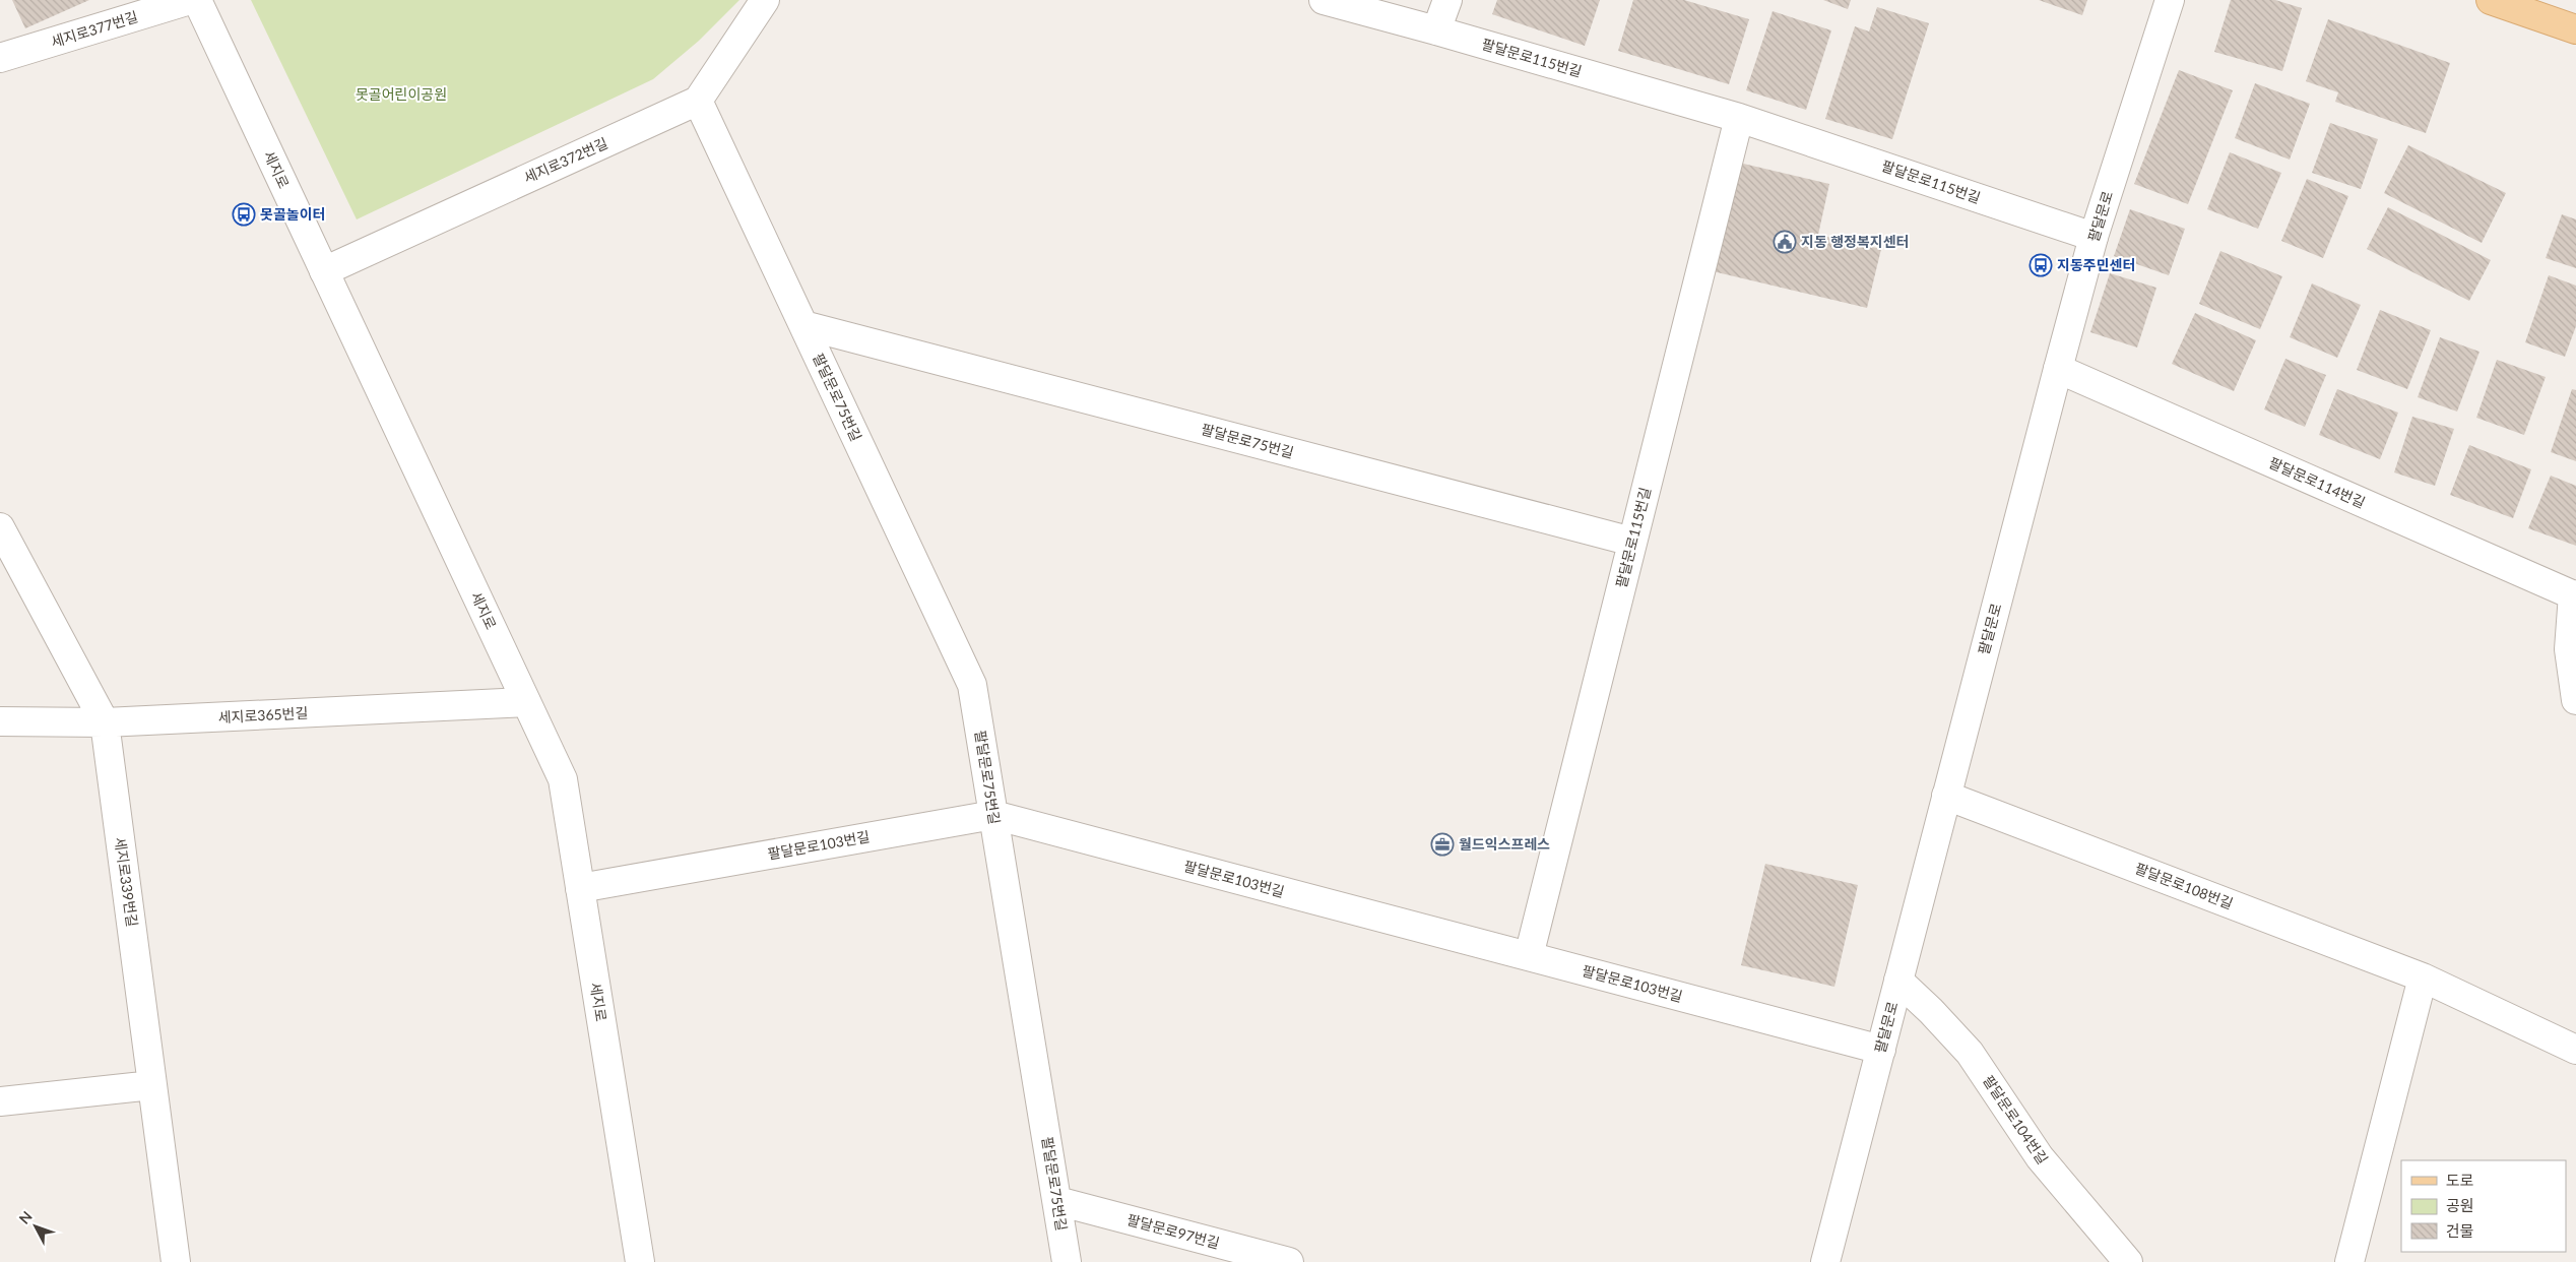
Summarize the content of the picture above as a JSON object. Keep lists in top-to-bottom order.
{
  "streets": {
    "street": [
      "세지로377번길",
      "팔달문로115번길",
      "세지로372번길",
      "세지로",
      "팔달문로",
      "팔달문로75번길",
      "팔달문로114번길",
      "세지로365번길",
      "팔달문로103번길",
      "세지로339번길",
      "팔달문로108번길",
      "팔달문로104번길",
      "팔달문로97번길"
    ]
  },
  "crossings": [
    ["팔달문로115번길", "팔달문로"],
    ["팔달문로115번길", "팔달문로75번길"],
    ["팔달문로115번길", "팔달문로103번길"],
    ["세지로372번길", "세지로"],
    ["세지로372번길", "팔달문로75번길"],
    ["세지로", "세지로365번길"],
    ["세지로", "팔달문로103번길"],
    ["팔달문로", "팔달문로114번길"],
    ["팔달문로", "팔달문로103번길"],
    ["팔달문로", "팔달문로108번길"],
    ["팔달문로", "팔달문로104번길"],
    ["팔달문로75번길", "팔달문로103번길"],
    ["팔달문로75번길", "팔달문로97번길"],
    ["세지로365번길", "세지로339번길"]
  ],
  "parks": ["못골어린이공원"],
  "places": {
    "bus stop": ["못골놀이터", "지동주민센터"],
    "public building": ["지동 행정복지센터"],
    "office": ["월드익스프레스"]
  },
  "legend": ["도로", "공원", "건물"],
  "north": "top left"
}
